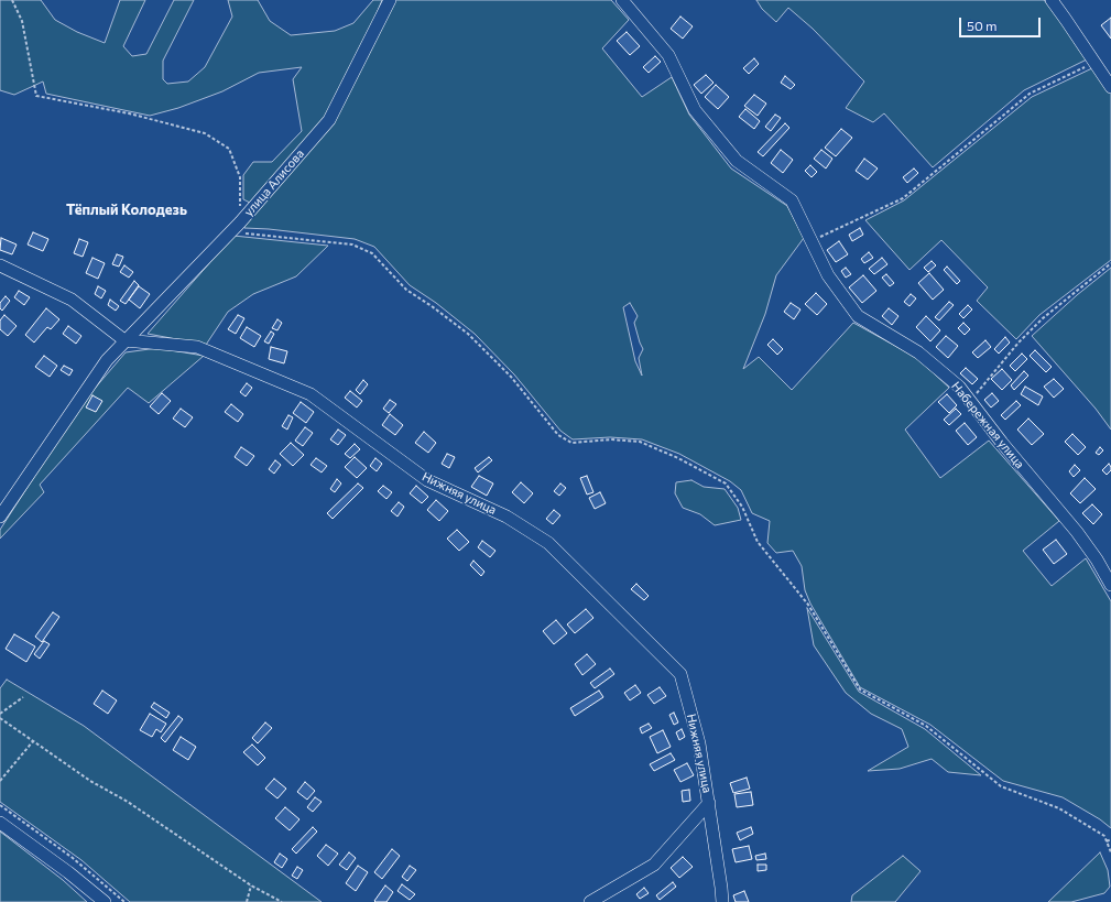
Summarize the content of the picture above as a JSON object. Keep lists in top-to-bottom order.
{
  "streets": {
    "street": ["улица Алисова", "Набережная улица", "Нижняя улица"]
  },
  "crossings": [
    ["улица Алисова", "Нижняя улица"]
  ],
  "districts": ["Тёплый Колодезь"],
  "scale_bar": "50 m"
}
